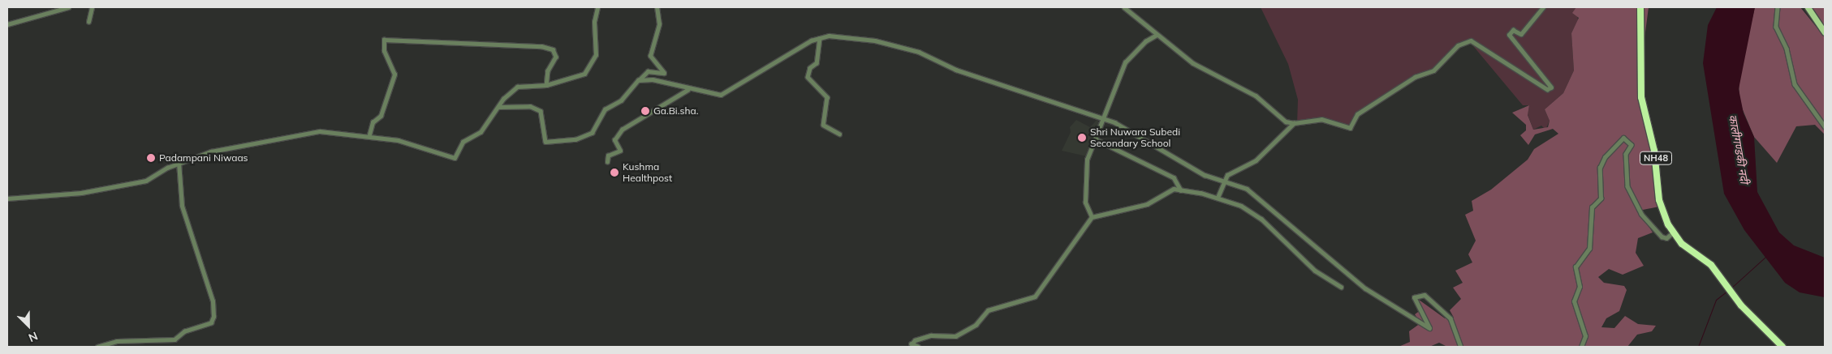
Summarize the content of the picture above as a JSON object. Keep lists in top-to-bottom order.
{
  "streets": {
    "highway": ["NH48"]
  },
  "water": ["कालीगण्डकी नदी"],
  "places": [
    "Ga.Bi.sha.",
    "Shri Nuwara Subedi Secondary School",
    "Padampani Niwaas",
    "Kushma Healthpost"
  ],
  "north": "bottom right"
}
